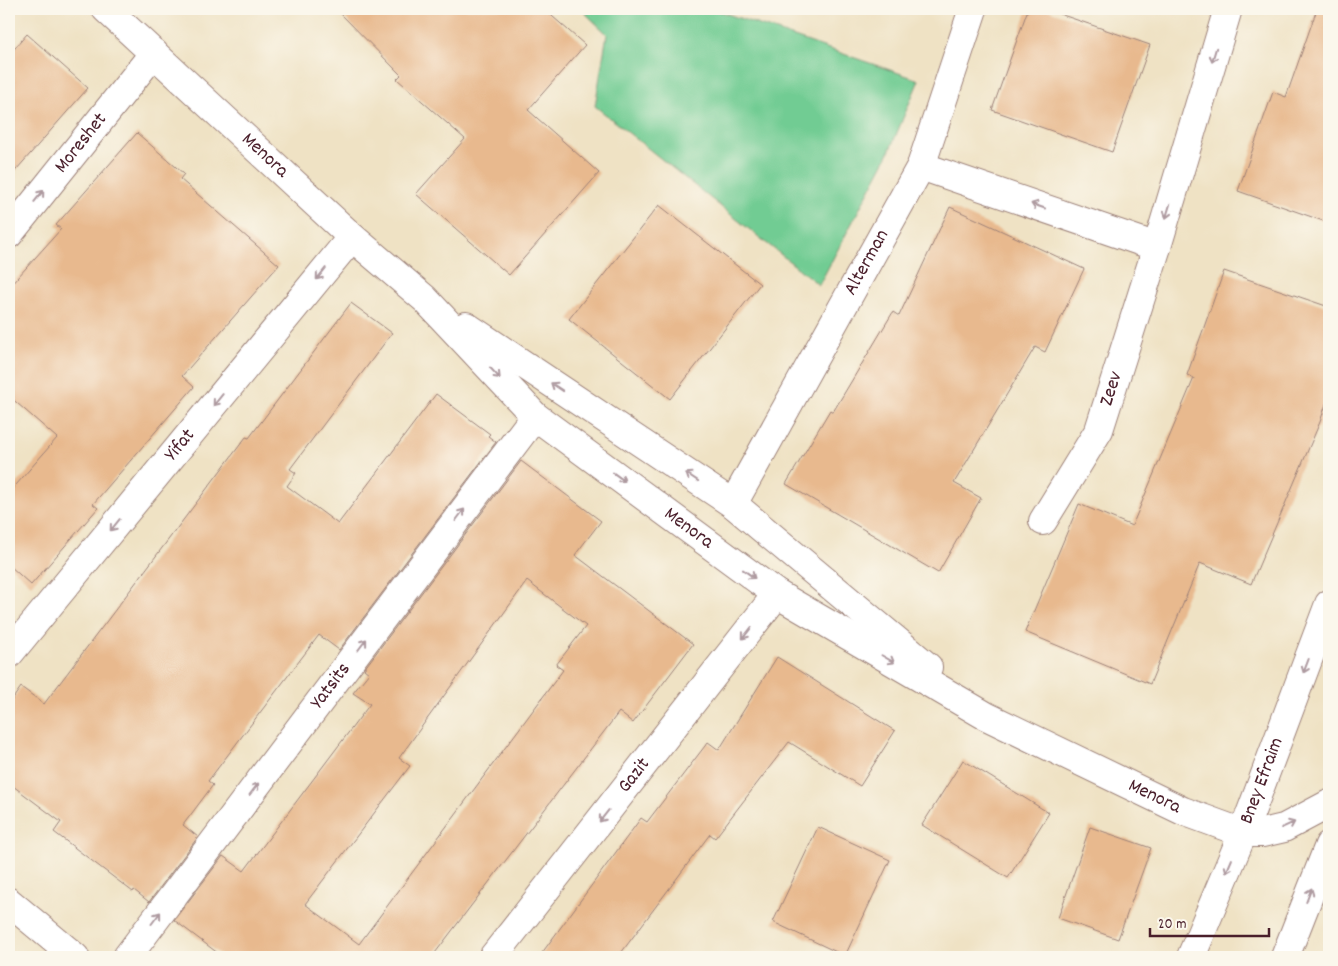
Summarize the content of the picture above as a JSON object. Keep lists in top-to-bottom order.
{
  "streets": {
    "street": [
      "Moreshet",
      "Menora",
      "Alterman",
      "Zeev",
      "Yifat",
      "Yatsits",
      "Gazit",
      "Bney Efraim"
    ]
  },
  "crossings": [
    ["Moreshet", "Menora"],
    ["Menora", "Alterman"],
    ["Menora", "Yifat"],
    ["Menora", "Yatsits"],
    ["Menora", "Gazit"],
    ["Menora", "Bney Efraim"]
  ],
  "one_way": [
    "Moreshet",
    "Zeev",
    "Yifat",
    "Yatsits",
    "Gazit"
  ],
  "scale_bar": "20 m"
}
